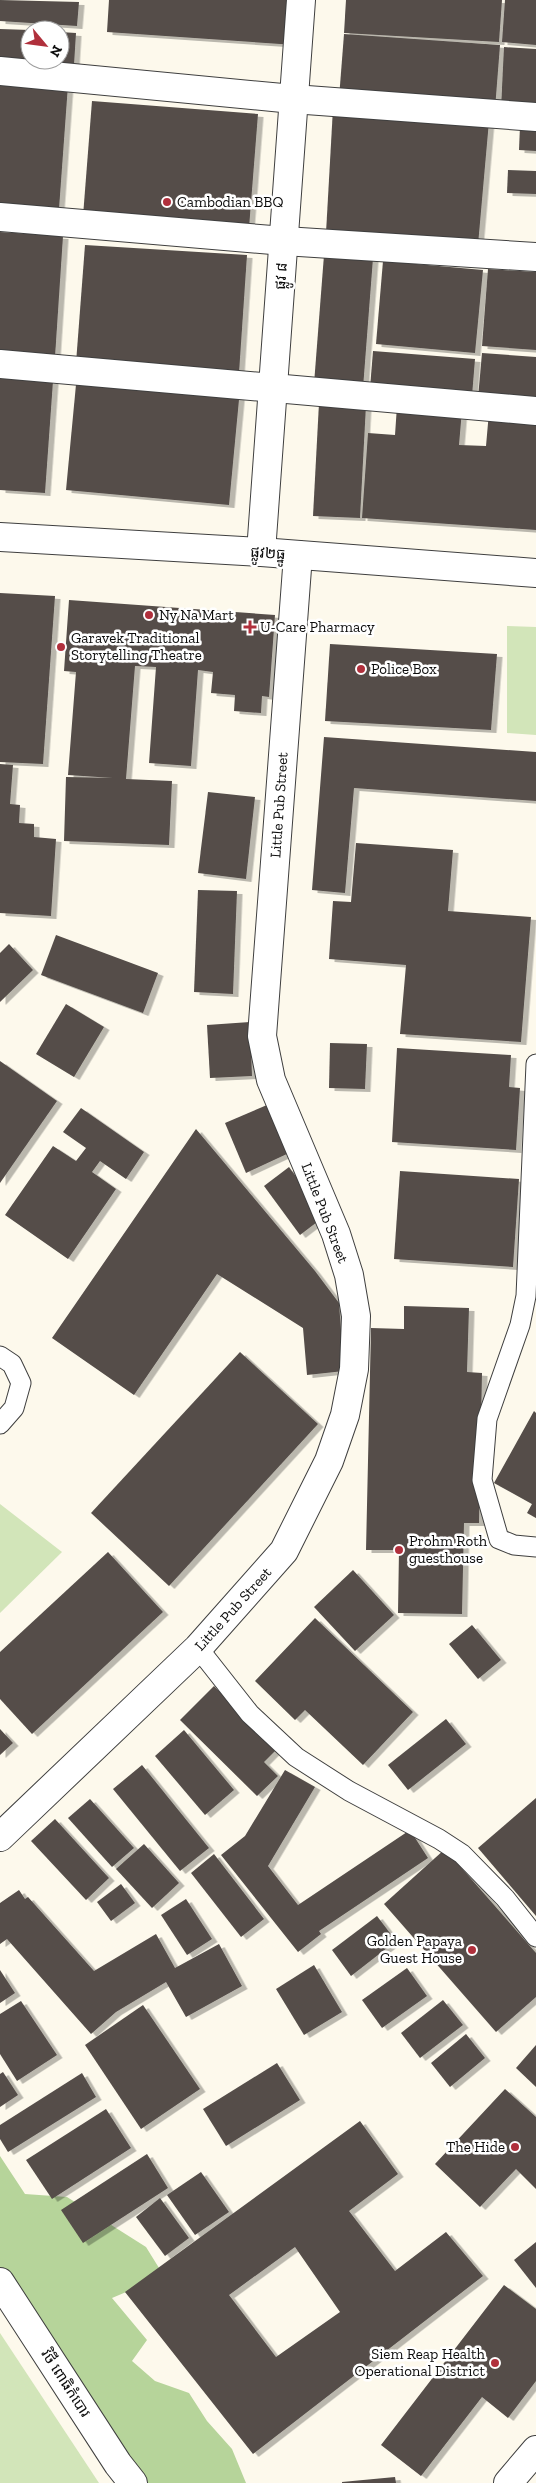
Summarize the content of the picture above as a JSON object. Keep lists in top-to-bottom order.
{
  "streets": {
    "street": [
      "ផ្លូវ ៨",
      "ផ្លូវ២ធ្នូ",
      "Little Pub Street",
      "វិថី ពោធិកំបោរ"
    ]
  },
  "crossings": [
    ["ផ្លូវ ៨", "ផ្លូវ២ធ្នូ"],
    ["ផ្លូវ២ធ្នូ", "Little Pub Street"]
  ],
  "places": {
    "other": [
      "Cambodian BBQ",
      "Ny Na Mart",
      "Garavek Traditional Storytelling Theatre",
      "Police Box",
      "Prohm Roth guesthouse",
      "Golden Papaya Guest House",
      "The Hide",
      "Siem Reap Health Operational District"
    ],
    "health": ["U-Care Pharmacy"]
  },
  "north": "bottom right"
}
